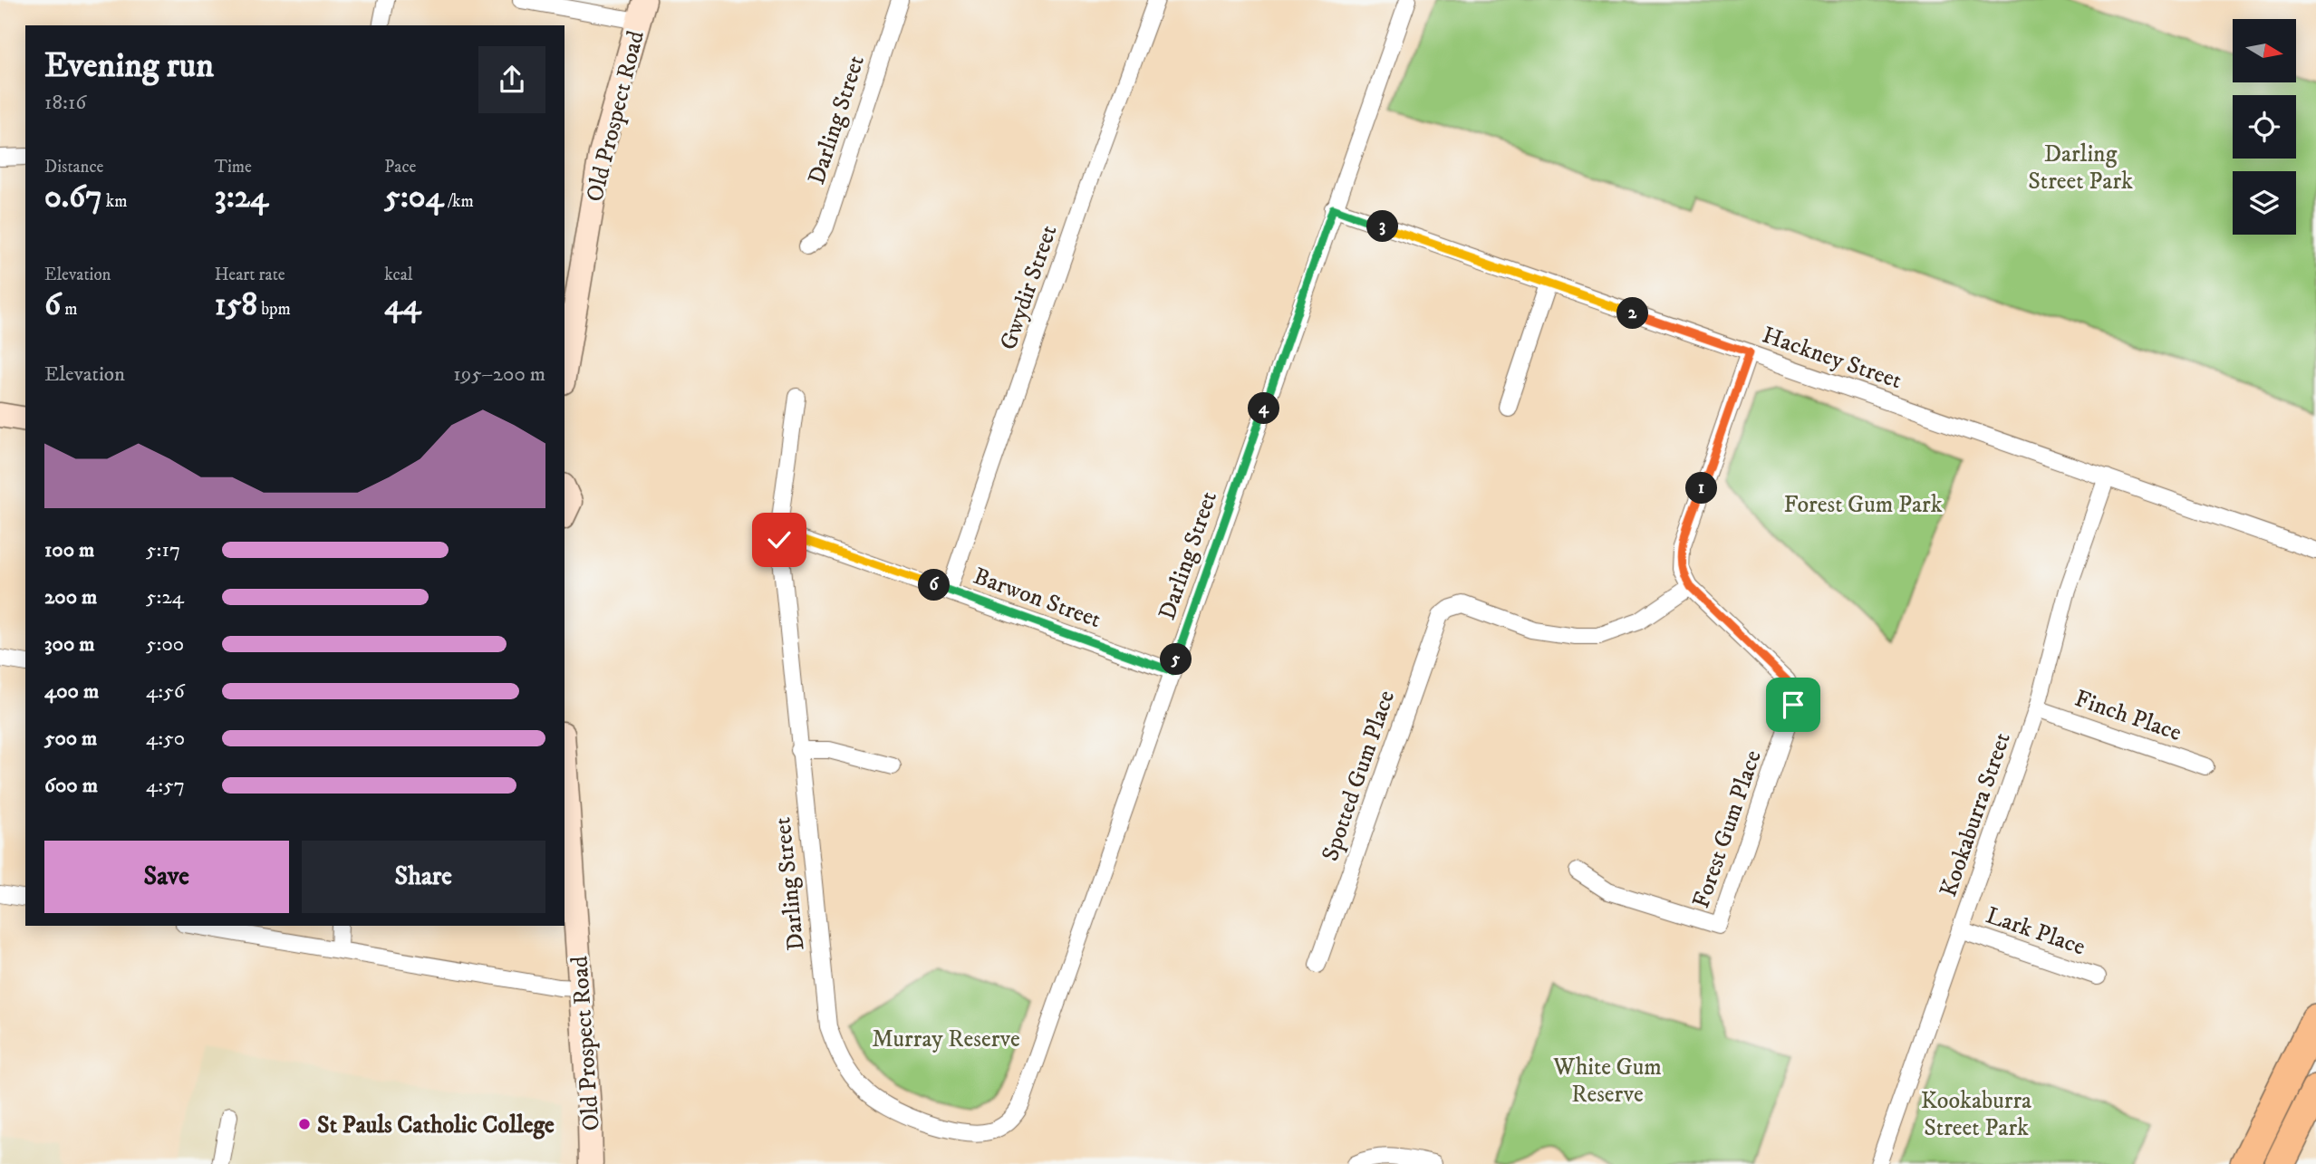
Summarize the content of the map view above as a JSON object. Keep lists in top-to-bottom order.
{
  "streets": {
    "main road": ["Old Prospect Road"],
    "street": [
      "Darling Street",
      "Gwydir Street",
      "Hackney Street",
      "Barwon Street",
      "Finch Place",
      "Spotted Gum Place",
      "Kookaburra Street",
      "Forest Gum Place",
      "Lark Place"
    ]
  },
  "crossings": [
    ["Darling Street", "Hackney Street"],
    ["Darling Street", "Barwon Street"],
    ["Gwydir Street", "Barwon Street"],
    ["Hackney Street", "Kookaburra Street"],
    ["Hackney Street", "Forest Gum Place"],
    ["Finch Place", "Kookaburra Street"],
    ["Spotted Gum Place", "Forest Gum Place"],
    ["Kookaburra Street", "Lark Place"]
  ],
  "parks": [
    "Darling Street Park",
    "Forest Gum Park",
    "Murray Reserve",
    "White Gum Reserve",
    "Kookaburra Street Park"
  ],
  "places": ["St Pauls Catholic College"],
  "north": "right",
  "page": {
    "heading": ["Evening run", "18:16"],
    "stats": [
      ["Distance", "0.67 km"],
      ["Time", "3:24"],
      ["Pace", "5:04 /km"],
      ["Elevation", "6 m"],
      ["Heart rate", "158 bpm"],
      ["kcal", "44"]
    ],
    "pins": [
      "3",
      "2",
      "4",
      "1",
      "6",
      "5"
    ],
    "chart": ["Elevation", "195–200 m"],
    "list": [
      {
        "name": "100 m",
        "note": "5:17"
      },
      {
        "name": "200 m",
        "note": "5:24"
      },
      {
        "name": "300 m",
        "note": "5:00"
      },
      {
        "name": "400 m",
        "note": "4:56"
      },
      {
        "name": "500 m",
        "note": "4:50"
      },
      {
        "name": "600 m",
        "note": "4:57"
      }
    ],
    "buttons": ["Save", "Share"]
  }
}
